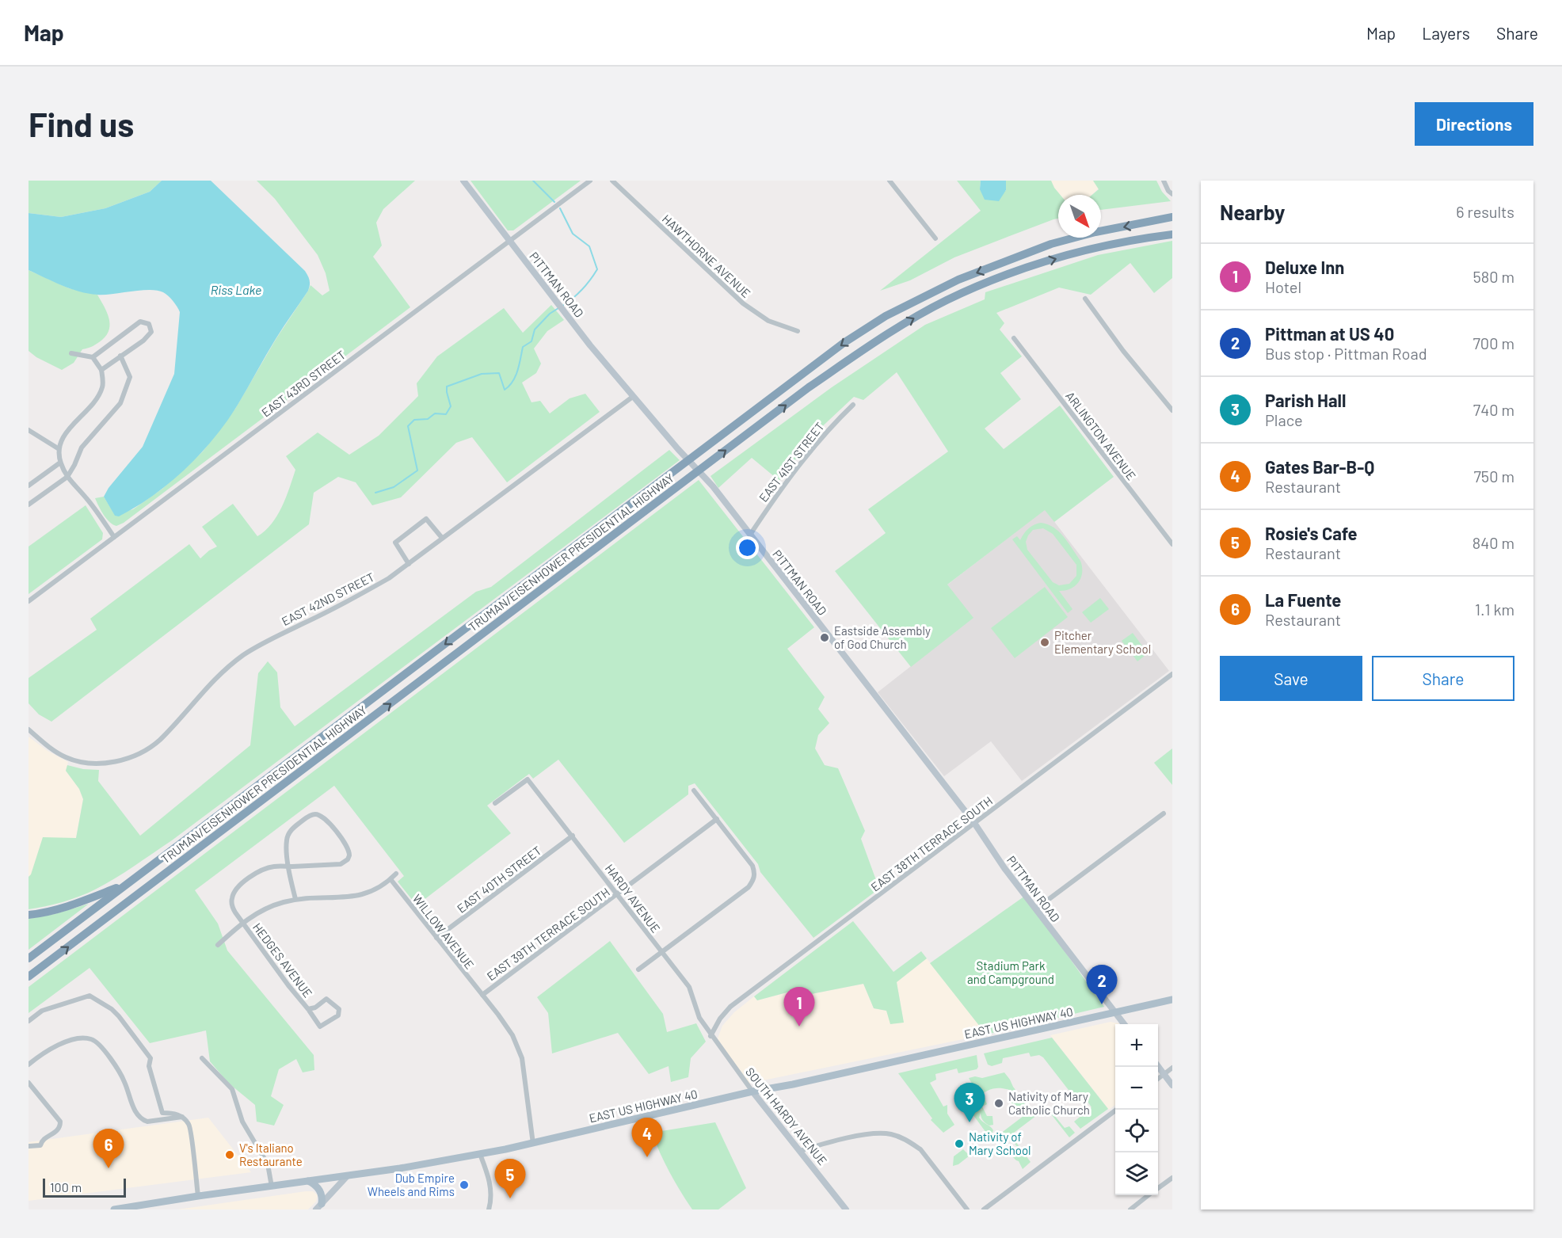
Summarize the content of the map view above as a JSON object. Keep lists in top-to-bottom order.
{
  "streets": {
    "highway": ["TRUMAN/EISENHOWER PRESIDENTIAL HIGHWAY"],
    "main road": ["EAST US HIGHWAY 40"],
    "street": [
      "HAWTHORNE AVENUE",
      "PITTMAN ROAD",
      "EAST 43RD STREET",
      "ARLINGTON AVENUE",
      "EAST 41ST STREET",
      "EAST 42ND STREET",
      "EAST 38TH TERRACE SOUTH",
      "EAST 40TH STREET",
      "HARDY AVENUE",
      "WILLOW AVENUE",
      "EAST 39TH TERRACE SOUTH",
      "HEDGES AVENUE",
      "SOUTH HARDY AVENUE"
    ]
  },
  "crossings": [
    ["PITTMAN ROAD", "EAST 43RD STREET"],
    ["PITTMAN ROAD", "EAST 41ST STREET"],
    ["PITTMAN ROAD", "EAST 42ND STREET"],
    ["PITTMAN ROAD", "EAST 38TH TERRACE SOUTH"],
    ["PITTMAN ROAD", "EAST US HIGHWAY 40"],
    ["EAST 38TH TERRACE SOUTH", "HARDY AVENUE"],
    ["EAST 38TH TERRACE SOUTH", "SOUTH HARDY AVENUE"],
    ["EAST 40TH STREET", "HARDY AVENUE"],
    ["EAST 40TH STREET", "WILLOW AVENUE"],
    ["HARDY AVENUE", "EAST 39TH TERRACE SOUTH"],
    ["HARDY AVENUE", "SOUTH HARDY AVENUE"],
    ["WILLOW AVENUE", "EAST 39TH TERRACE SOUTH"],
    ["WILLOW AVENUE", "EAST US HIGHWAY 40"],
    ["EAST US HIGHWAY 40", "SOUTH HARDY AVENUE"]
  ],
  "water": ["Riss Lake"],
  "parks": ["Stadium Park and Campground"],
  "places": [
    "Eastside Assembly of God Church",
    "Pitcher Elementary School",
    "Nativity of Mary Catholic Church",
    "Nativity of Mary School",
    "V's Italiano Restaurante",
    "Dub Empire Wheels and Rims"
  ],
  "scale_bar": "100 m",
  "north": "bottom right",
  "page": {
    "header": "Map",
    "nav": ["Map", "Layers", "Share"],
    "buttons": [
      "Directions",
      ["Save", "Share"]
    ],
    "title": "Find us",
    "heading": ["Nearby", "6 results"],
    "list": [
      {
        "mark": "1",
        "name": "Deluxe Inn",
        "note": "Hotel",
        "value": "580 m"
      },
      {
        "mark": "2",
        "name": "Pittman at US 40",
        "note": "Bus stop · Pittman Road",
        "value": "700 m"
      },
      {
        "mark": "3",
        "name": "Parish Hall",
        "note": "Place",
        "value": "740 m"
      },
      {
        "mark": "4",
        "name": "Gates Bar-B-Q",
        "note": "Restaurant",
        "value": "750 m"
      },
      {
        "mark": "5",
        "name": "Rosie's Cafe",
        "note": "Restaurant",
        "value": "840 m"
      },
      {
        "mark": "6",
        "name": "La Fuente",
        "note": "Restaurant",
        "value": "1.1 km"
      }
    ],
    "pins": [
      "2",
      "1",
      "3",
      "4",
      "6",
      "5"
    ],
    "map_buttons": ["+", "−"],
    "scale": "100 m"
  }
}
